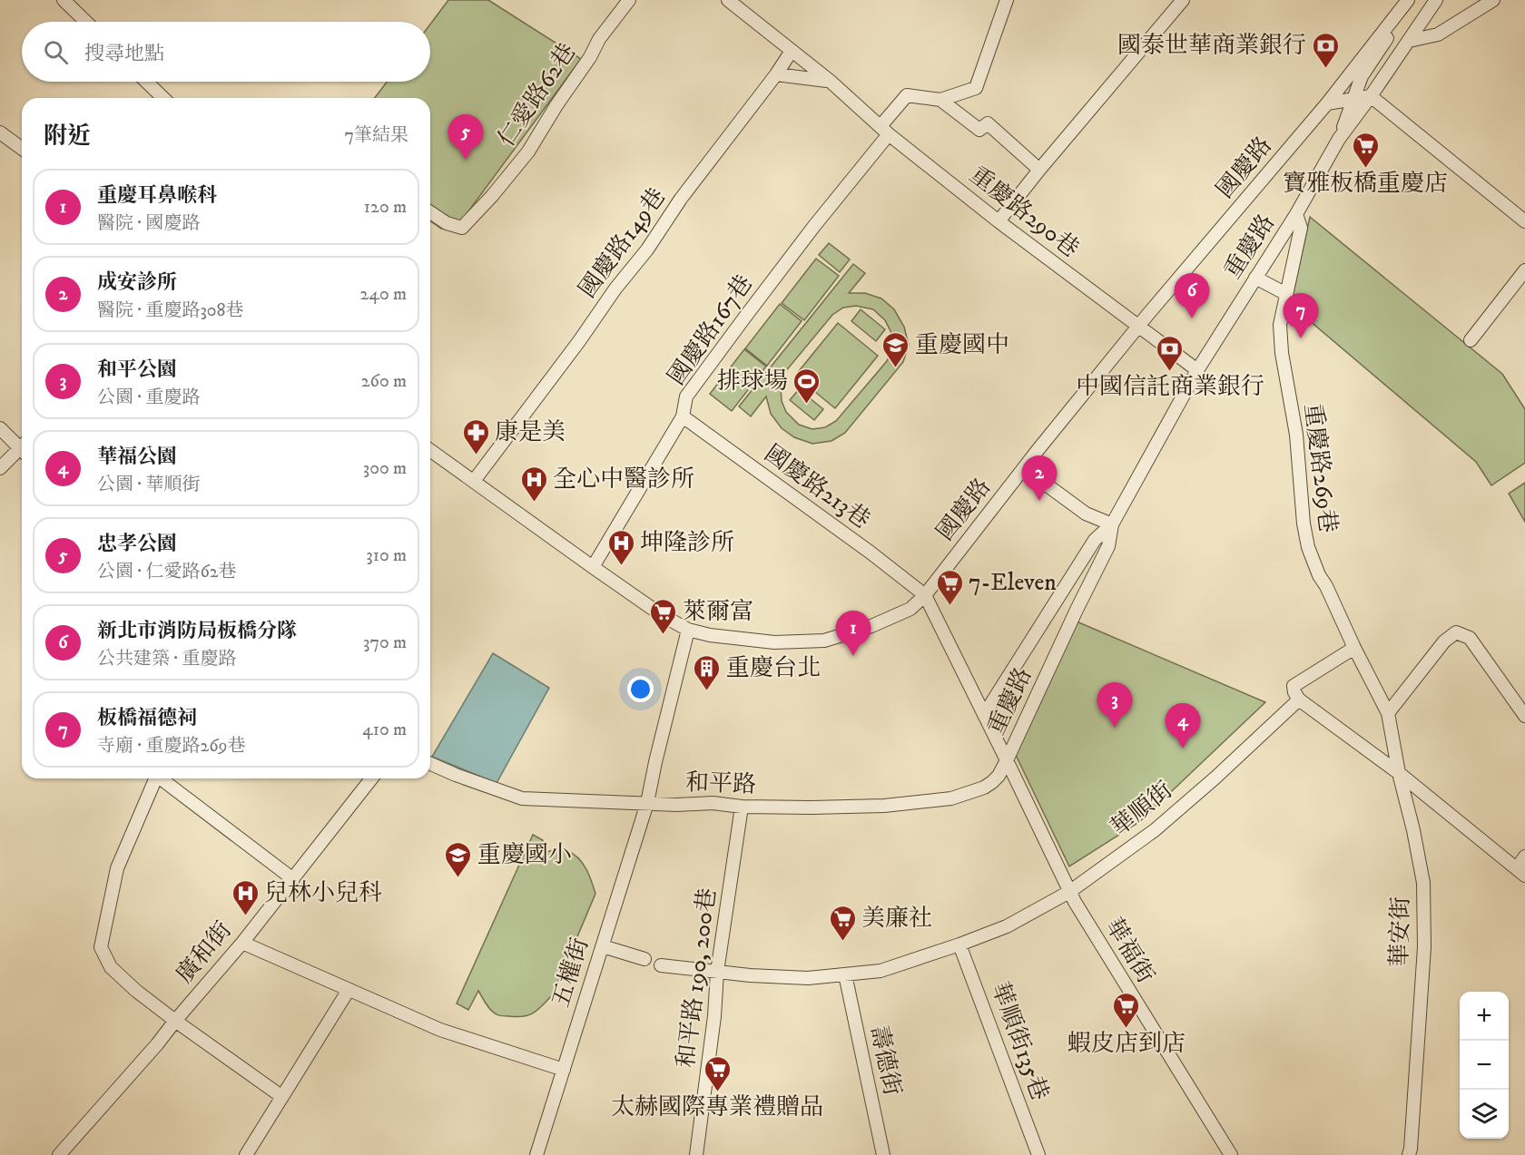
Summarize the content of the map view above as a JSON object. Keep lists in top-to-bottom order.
{
  "streets": {
    "street": [
      "仁愛路62巷",
      "國慶路",
      "重慶路290巷",
      "國慶路149巷",
      "重慶路",
      "國慶路167巷",
      "重慶路269巷",
      "國慶路213巷",
      "和平路",
      "華順街",
      "華安街",
      "華福街",
      "廣和街",
      "五權街",
      "和平路 190, 200巷",
      "華順街135巷",
      "壽德街"
    ]
  },
  "crossings": [
    ["國慶路", "重慶路290巷"],
    ["國慶路", "國慶路149巷"],
    ["國慶路", "國慶路167巷"],
    ["國慶路", "國慶路213巷"],
    ["國慶路", "五權街"],
    ["重慶路290巷", "國慶路149巷"],
    ["重慶路290巷", "重慶路"],
    ["重慶路290巷", "國慶路167巷"],
    ["重慶路", "重慶路269巷"],
    ["重慶路", "和平路"],
    ["重慶路", "華福街"],
    ["國慶路167巷", "國慶路213巷"],
    ["重慶路269巷", "華安街"],
    ["和平路", "華福街"],
    ["和平路", "五權街"],
    ["和平路", "和平路 190, 200巷"],
    ["華順街", "華福街"],
    ["華順街", "和平路 190, 200巷"],
    ["華順街", "華順街135巷"],
    ["華順街", "壽德街"]
  ],
  "places": {
    "bank": ["國泰世華商業銀行", "中國信託商業銀行"],
    "supermarket": [
      "寶雅板橋重慶店",
      "7-Eleven",
      "萊爾富",
      "美廉社",
      "蝦皮店到店",
      "太赫國際專業禮贈品"
    ],
    "school or university": ["重慶國中", "重慶國小"],
    "sports": ["排球場"],
    "pharmacy": ["康是美"],
    "hospital": ["全心中醫診所", "坤隆診所", "兒林小兒科"],
    "building": ["重慶台北"]
  },
  "page": {
    "search": "搜尋地點",
    "heading": ["附近", "7筆結果"],
    "pins": [
      "5",
      "6",
      "7",
      "2",
      "1",
      "3",
      "4"
    ],
    "list": [
      {
        "mark": "1",
        "name": "重慶耳鼻喉科",
        "note": "醫院 · 國慶路",
        "value": "120 m"
      },
      {
        "mark": "2",
        "name": "成安診所",
        "note": "醫院 · 重慶路308巷",
        "value": "240 m"
      },
      {
        "mark": "3",
        "name": "和平公園",
        "note": "公園 · 重慶路",
        "value": "260 m"
      },
      {
        "mark": "4",
        "name": "華福公園",
        "note": "公園 · 華順街",
        "value": "300 m"
      },
      {
        "mark": "5",
        "name": "忠孝公園",
        "note": "公園 · 仁愛路62巷",
        "value": "310 m"
      },
      {
        "mark": "6",
        "name": "新北市消防局板橋分隊",
        "note": "公共建築 · 重慶路",
        "value": "370 m"
      },
      {
        "mark": "7",
        "name": "板橋福德祠",
        "note": "寺廟 · 重慶路269巷",
        "value": "410 m"
      }
    ],
    "map_buttons": ["+", "−"]
  }
}
